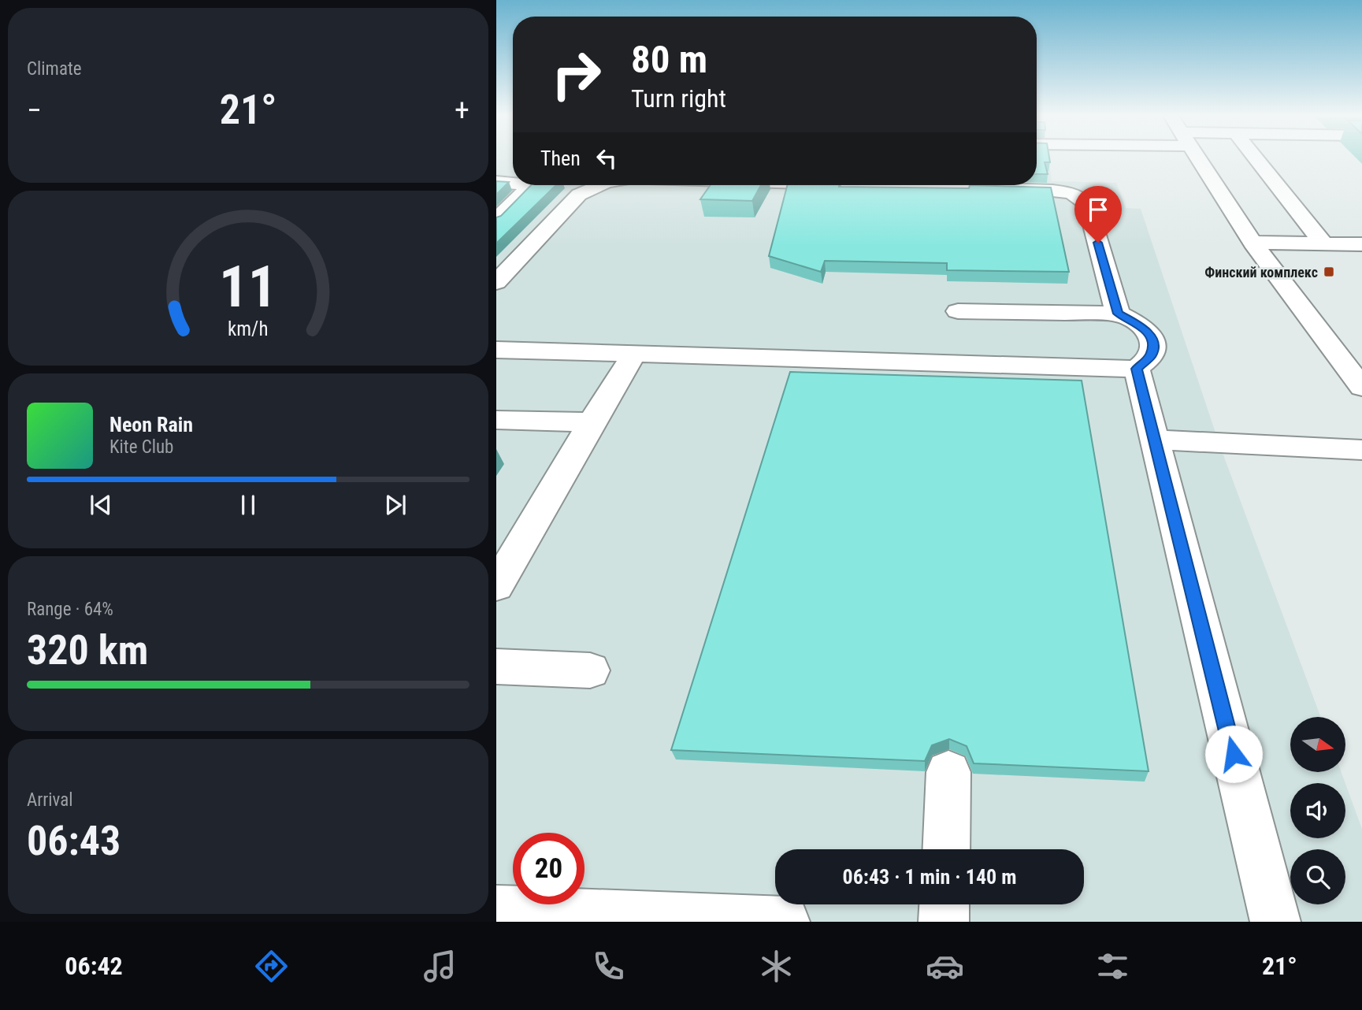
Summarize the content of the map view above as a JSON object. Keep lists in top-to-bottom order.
{
  "places": {
    "transit": ["Финский комплекс"]
  },
  "north": "right",
  "page": {
    "tile": [
      "Climate",
      ["Range · 64%", "320 km"],
      ["Arrival", "06:43"]
    ],
    "turn": ["80 m", "Turn right"],
    "heat": ["−", "21°", "+"],
    "then": "Then",
    "song": ["Neon Rain", "Kite Club"],
    "limit": "20",
    "trip": "06:43 · 1 min · 140 m",
    "tabs": ["06:42", "21°"],
    "gauge": ["11", "km/h"]
  }
}
